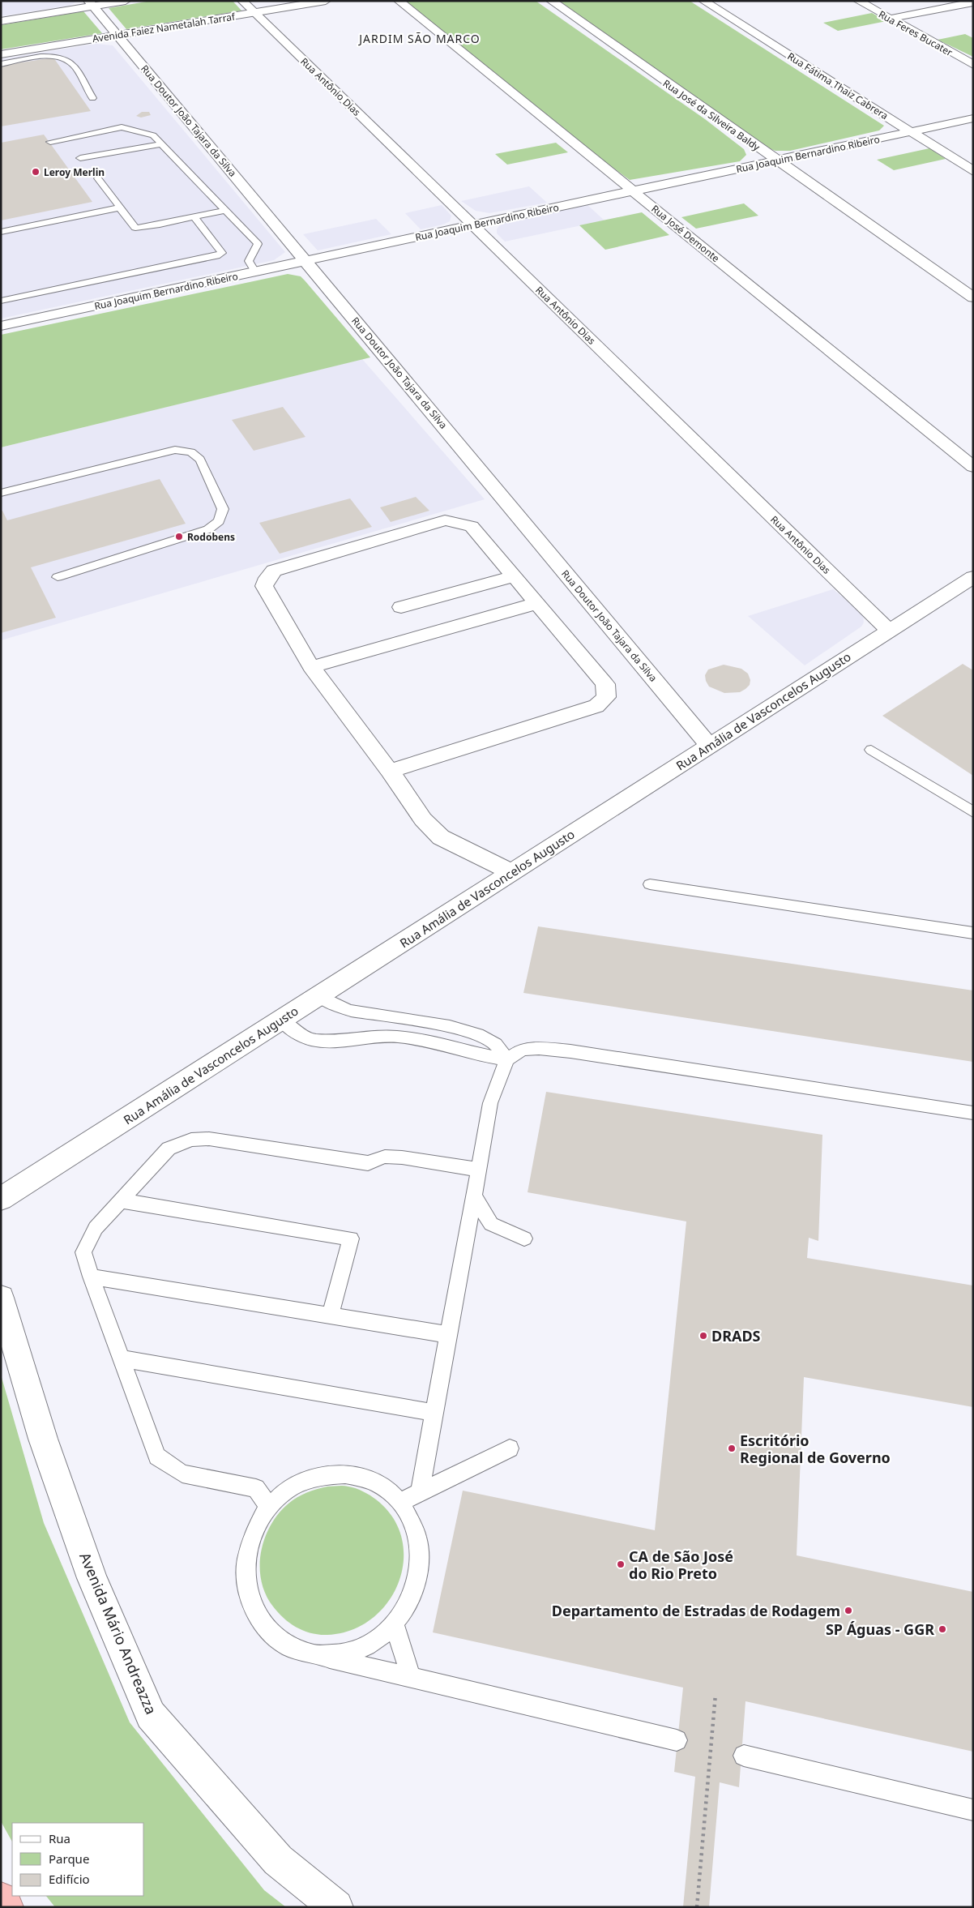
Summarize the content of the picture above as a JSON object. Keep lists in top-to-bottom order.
{
  "streets": {
    "street": [
      "Avenida Faiez Nametalah Tarraf",
      "Rua Feres Bucater",
      "Rua Fátima Thaiz Cabrera",
      "Rua Antônio Dias",
      "Rua José da Silveira Baldy",
      "Rua Doutor João Tajara da Silva",
      "Rua Joaquim Bernardino Ribeiro",
      "Rua José Demonte",
      "Rua Amália de Vasconcelos Augusto",
      "Avenida Mário Andreazza"
    ]
  },
  "crossings": [
    ["Avenida Faiez Nametalah Tarraf", "Rua Antônio Dias"],
    ["Avenida Faiez Nametalah Tarraf", "Rua Doutor João Tajara da Silva"],
    ["Rua Fátima Thaiz Cabrera", "Rua Joaquim Bernardino Ribeiro"],
    ["Rua Antônio Dias", "Rua Joaquim Bernardino Ribeiro"],
    ["Rua Antônio Dias", "Rua Amália de Vasconcelos Augusto"],
    ["Rua José da Silveira Baldy", "Rua Joaquim Bernardino Ribeiro"],
    ["Rua Doutor João Tajara da Silva", "Rua Joaquim Bernardino Ribeiro"],
    ["Rua Doutor João Tajara da Silva", "Rua Amália de Vasconcelos Augusto"],
    ["Rua Joaquim Bernardino Ribeiro", "Rua José Demonte"]
  ],
  "districts": ["JARDIM SÃO MARCO"],
  "places": [
    "Leroy Merlin",
    "Rodobens",
    "DRADS",
    "Escritório Regional de Governo",
    "CA de São José do Rio Preto",
    "Departamento de Estradas de Rodagem",
    "SP Águas - GGR"
  ],
  "legend": ["Rua", "Parque", "Edifício"]
}
